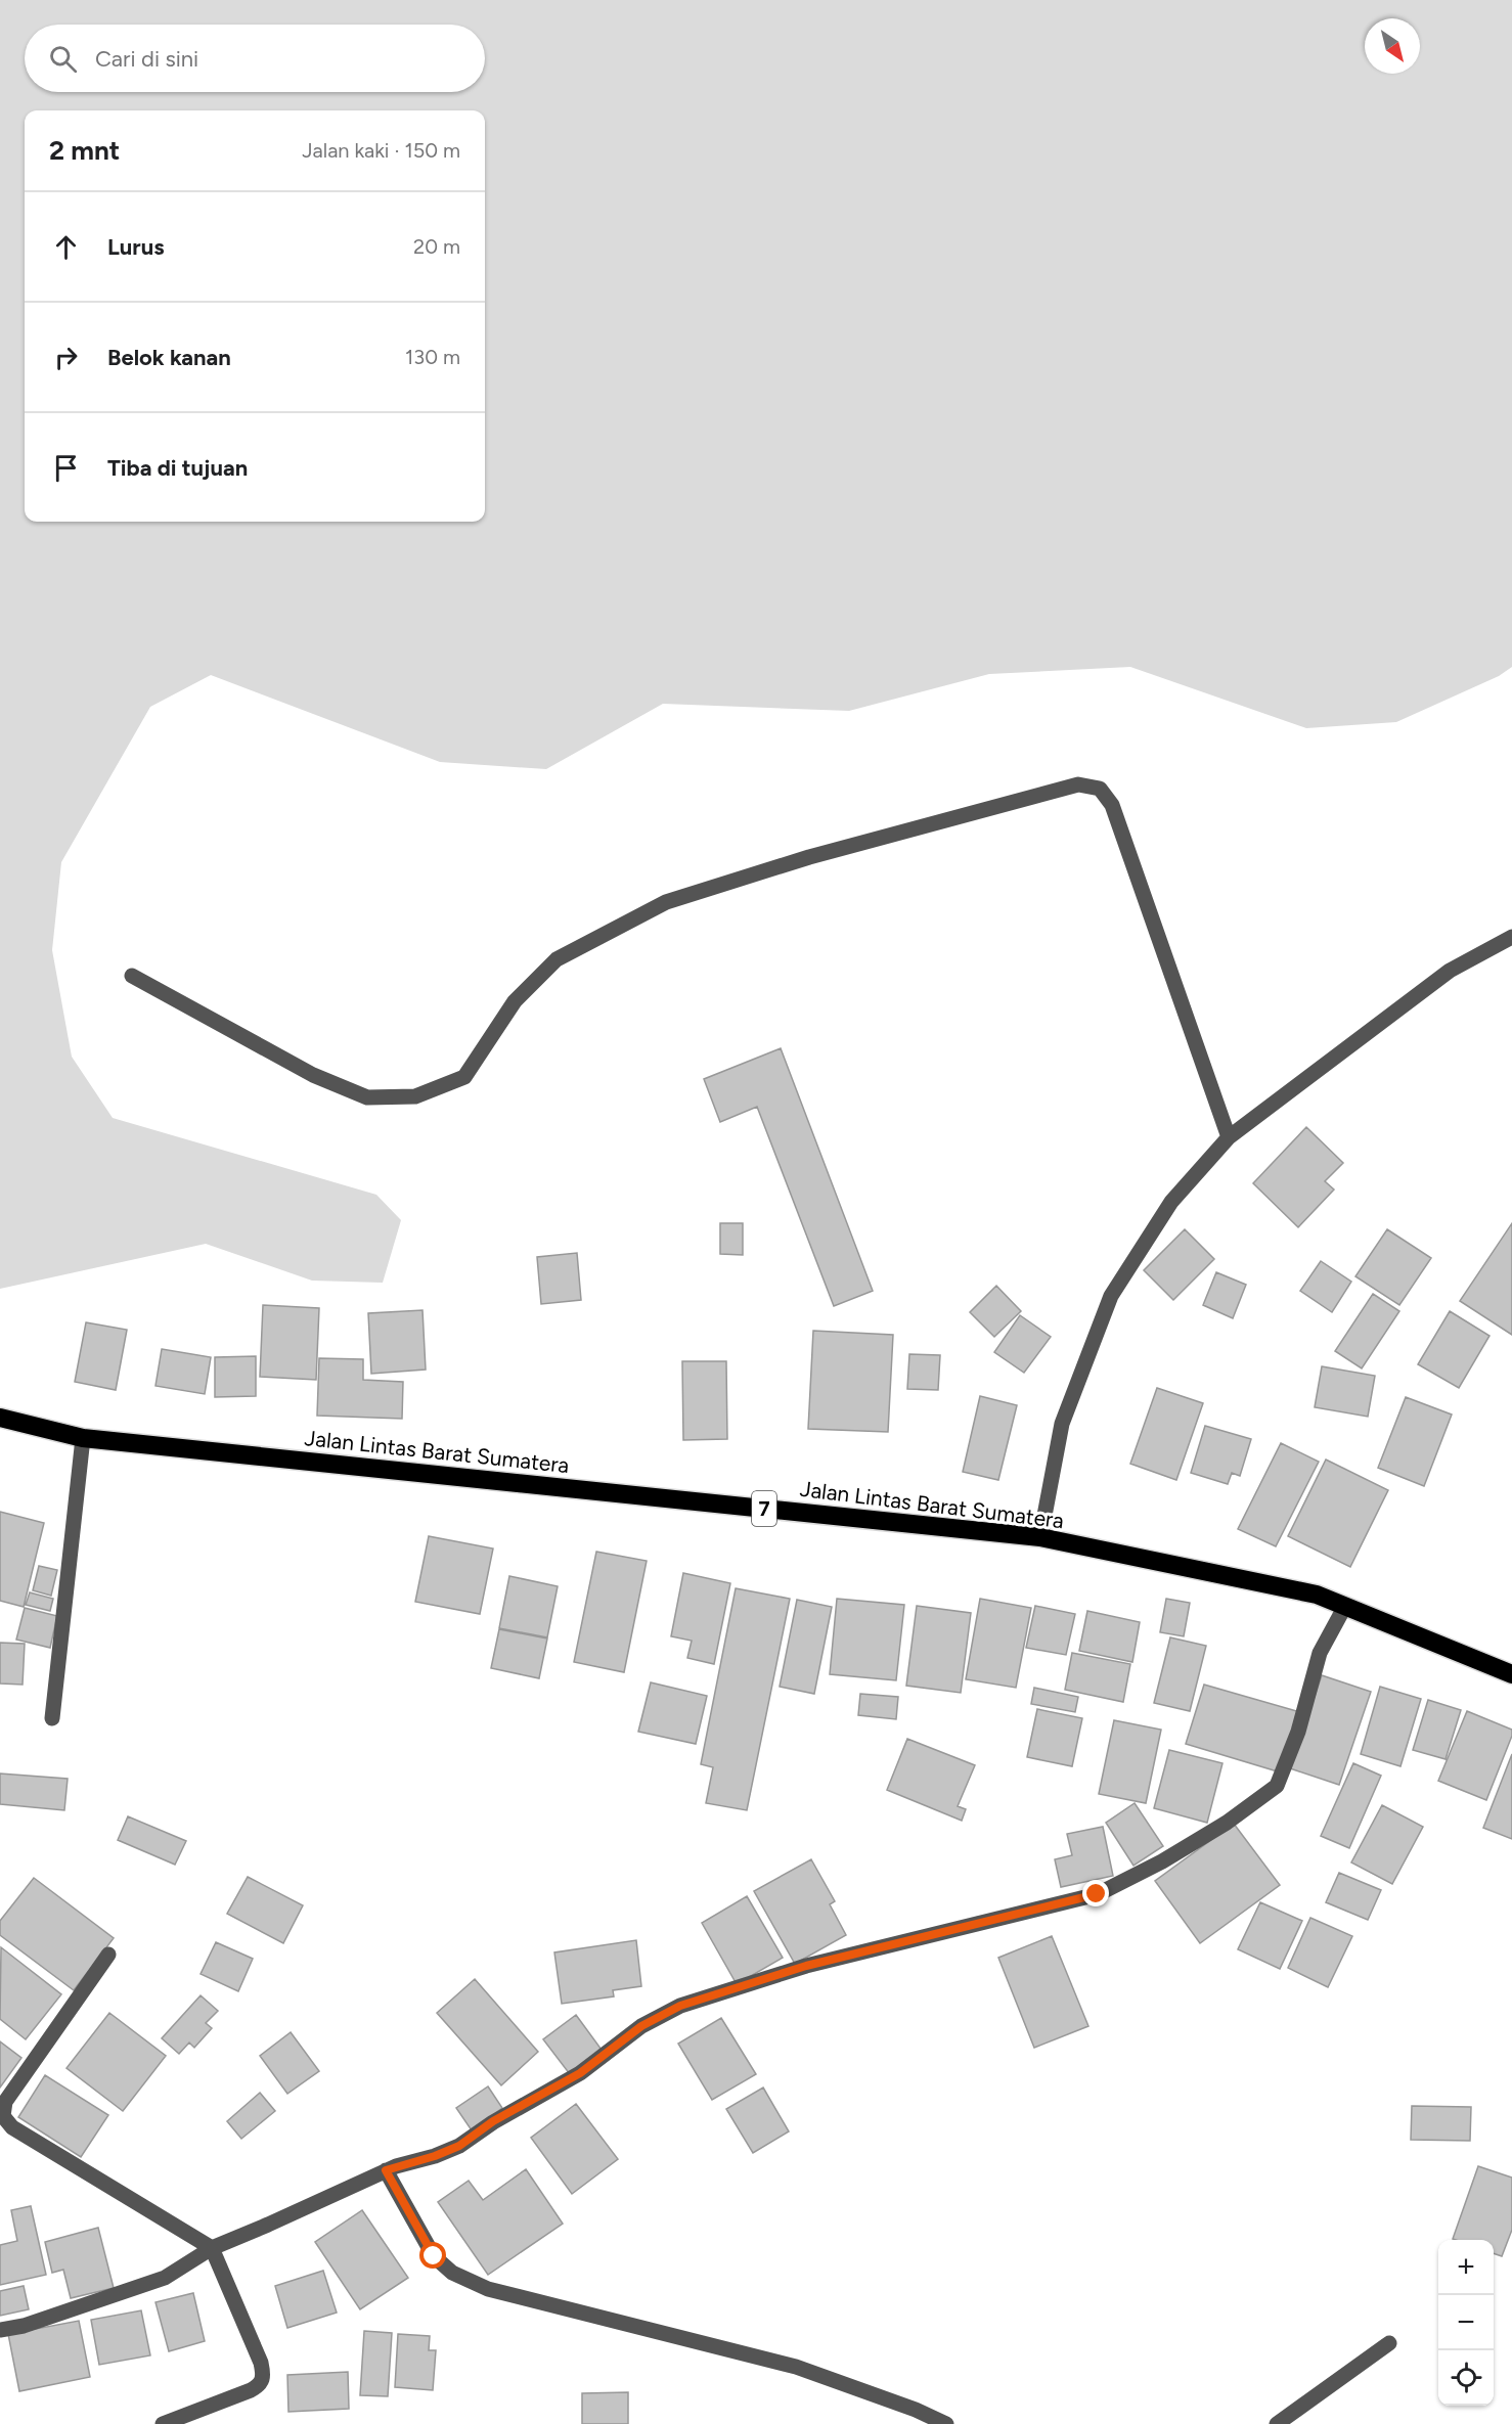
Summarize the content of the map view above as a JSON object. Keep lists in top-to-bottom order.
{
  "streets": {
    "highway": ["Jalan Lintas Barat Sumatera", "7"]
  },
  "north": "bottom right",
  "page": {
    "search": "Cari di sini",
    "heading": ["2 mnt", "Jalan kaki · 150 m"],
    "list": [
      ["Lurus", "20 m"],
      ["Belok kanan", "130 m"],
      "Tiba di tujuan"
    ],
    "map_buttons": ["+", "−"]
  }
}
